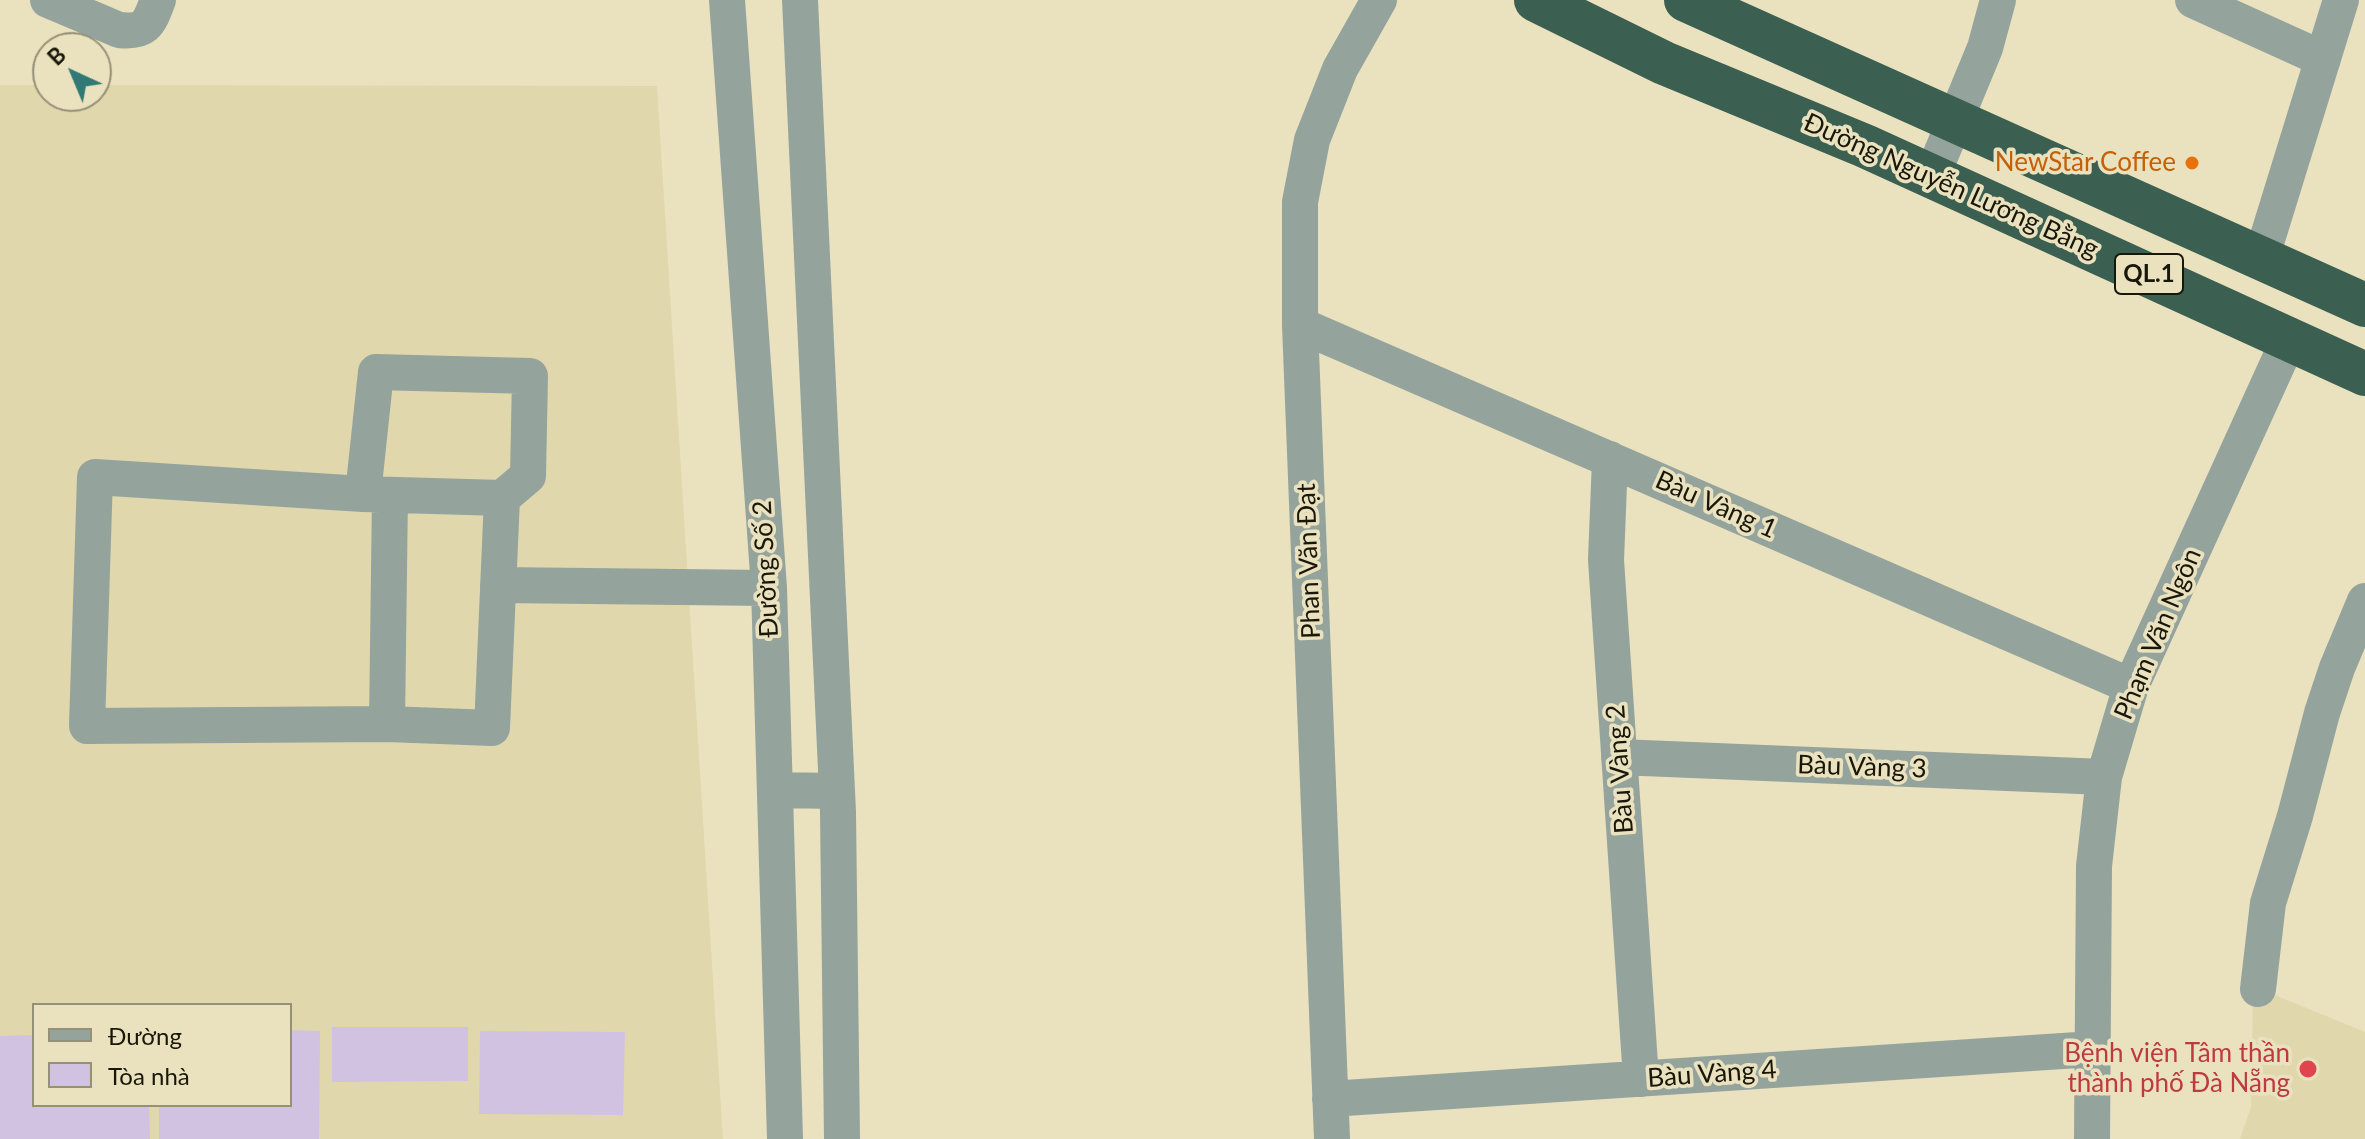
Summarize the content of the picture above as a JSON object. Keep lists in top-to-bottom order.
{
  "streets": {
    "highway": ["Đường Nguyễn Lương Bằng", "QL.1"],
    "street": [
      "Bàu Vàng 1",
      "Phan Văn Đạt",
      "Đường Số 2",
      "Phạm Văn Ngôn",
      "Bàu Vàng 3",
      "Bàu Vàng 2",
      "Bàu Vàng 4"
    ]
  },
  "crossings": [
    ["Đường Nguyễn Lương Bằng", "Phạm Văn Ngôn"],
    ["Bàu Vàng 1", "Phan Văn Đạt"],
    ["Bàu Vàng 1", "Phạm Văn Ngôn"],
    ["Bàu Vàng 1", "Bàu Vàng 2"],
    ["Phan Văn Đạt", "Bàu Vàng 4"],
    ["Phạm Văn Ngôn", "Bàu Vàng 3"],
    ["Phạm Văn Ngôn", "Bàu Vàng 4"],
    ["Bàu Vàng 3", "Bàu Vàng 2"],
    ["Bàu Vàng 2", "Bàu Vàng 4"]
  ],
  "places": ["NewStar Coffee", "Bệnh viện Tâm thần thành phố Đà Nẵng"],
  "legend": ["Đường", "Tòa nhà"],
  "north": "top left"
}
